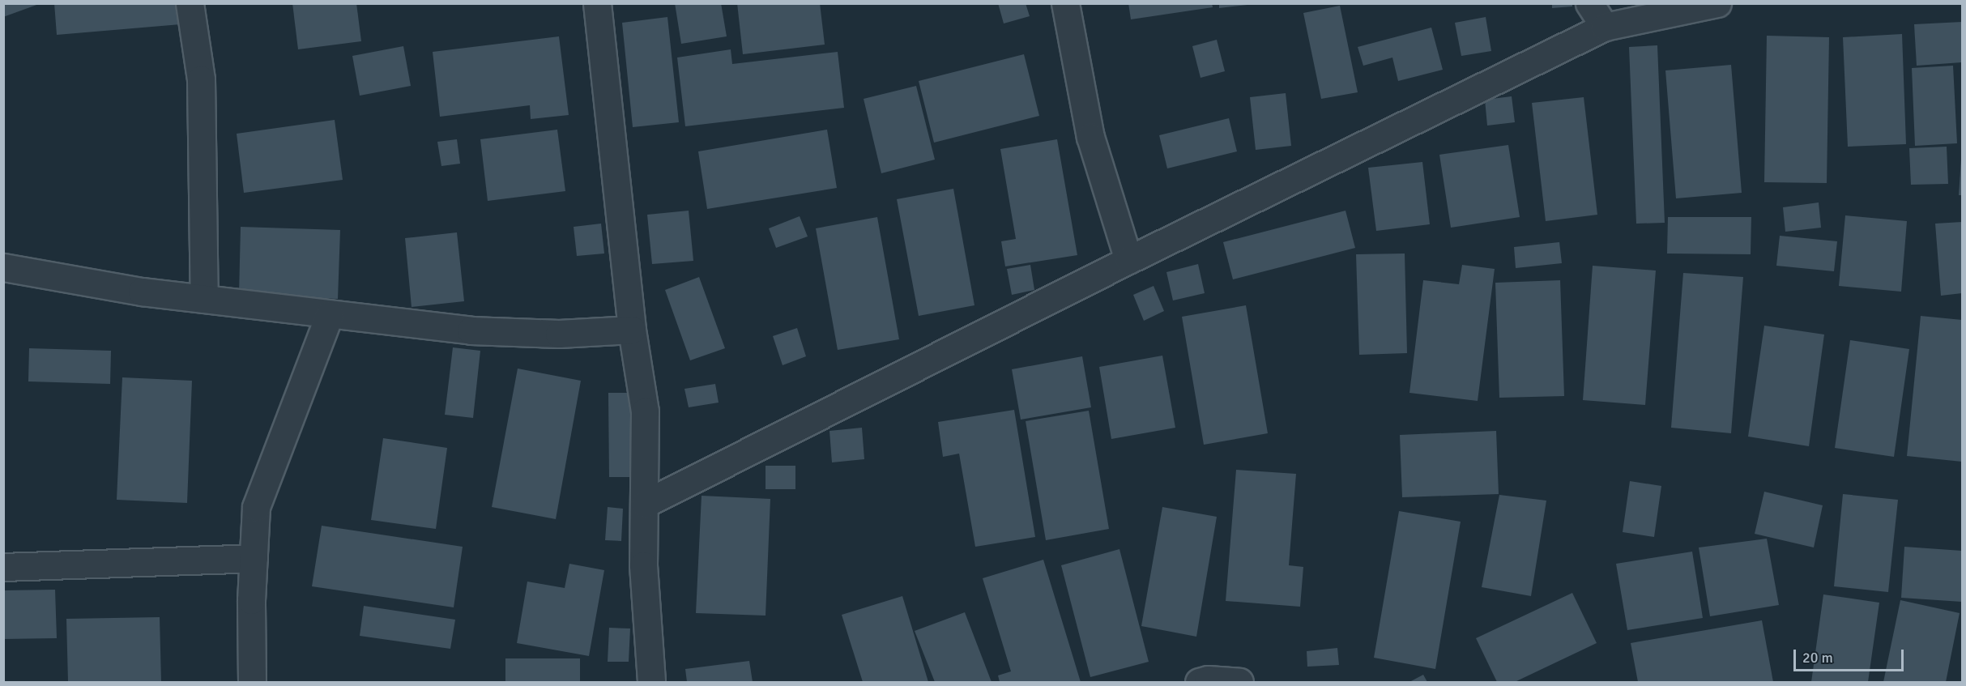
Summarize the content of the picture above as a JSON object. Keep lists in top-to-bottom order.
{
  "scale_bar": "20 m"
}
